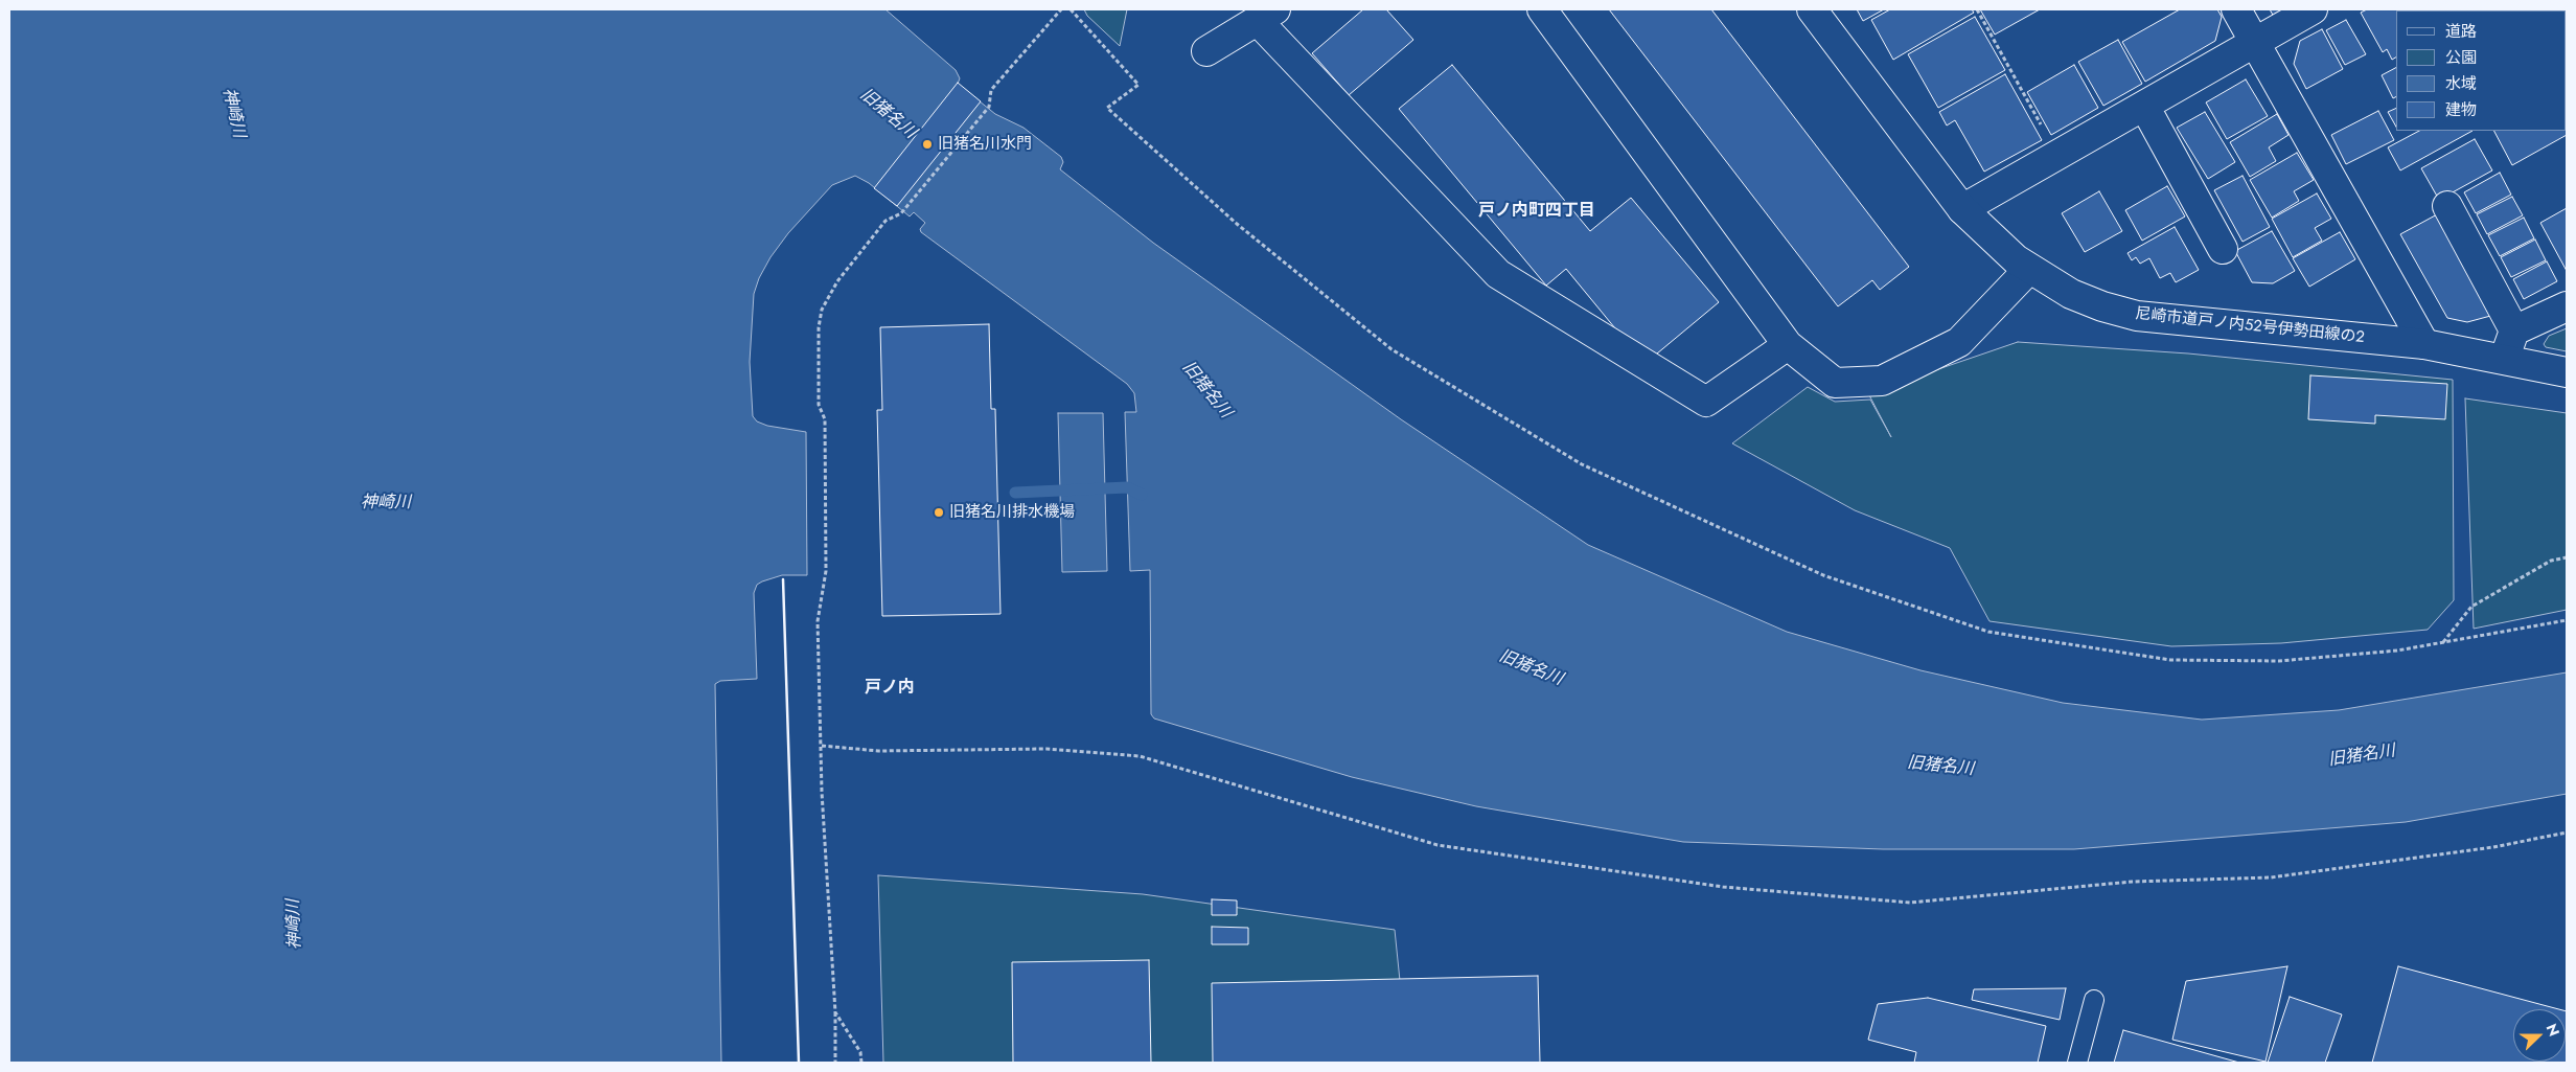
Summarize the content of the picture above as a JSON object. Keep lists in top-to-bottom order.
{
  "streets": {
    "street": ["尼崎市道戸ノ内52号伊勢田線の2"]
  },
  "districts": ["戸ノ内町四丁目", "戸ノ内"],
  "water": ["神崎川", "旧猪名川"],
  "places": ["旧猪名川水門", "旧猪名川排水機場"],
  "legend": [
    "道路",
    "公園",
    "水域",
    "建物"
  ],
  "north": "right"
}
